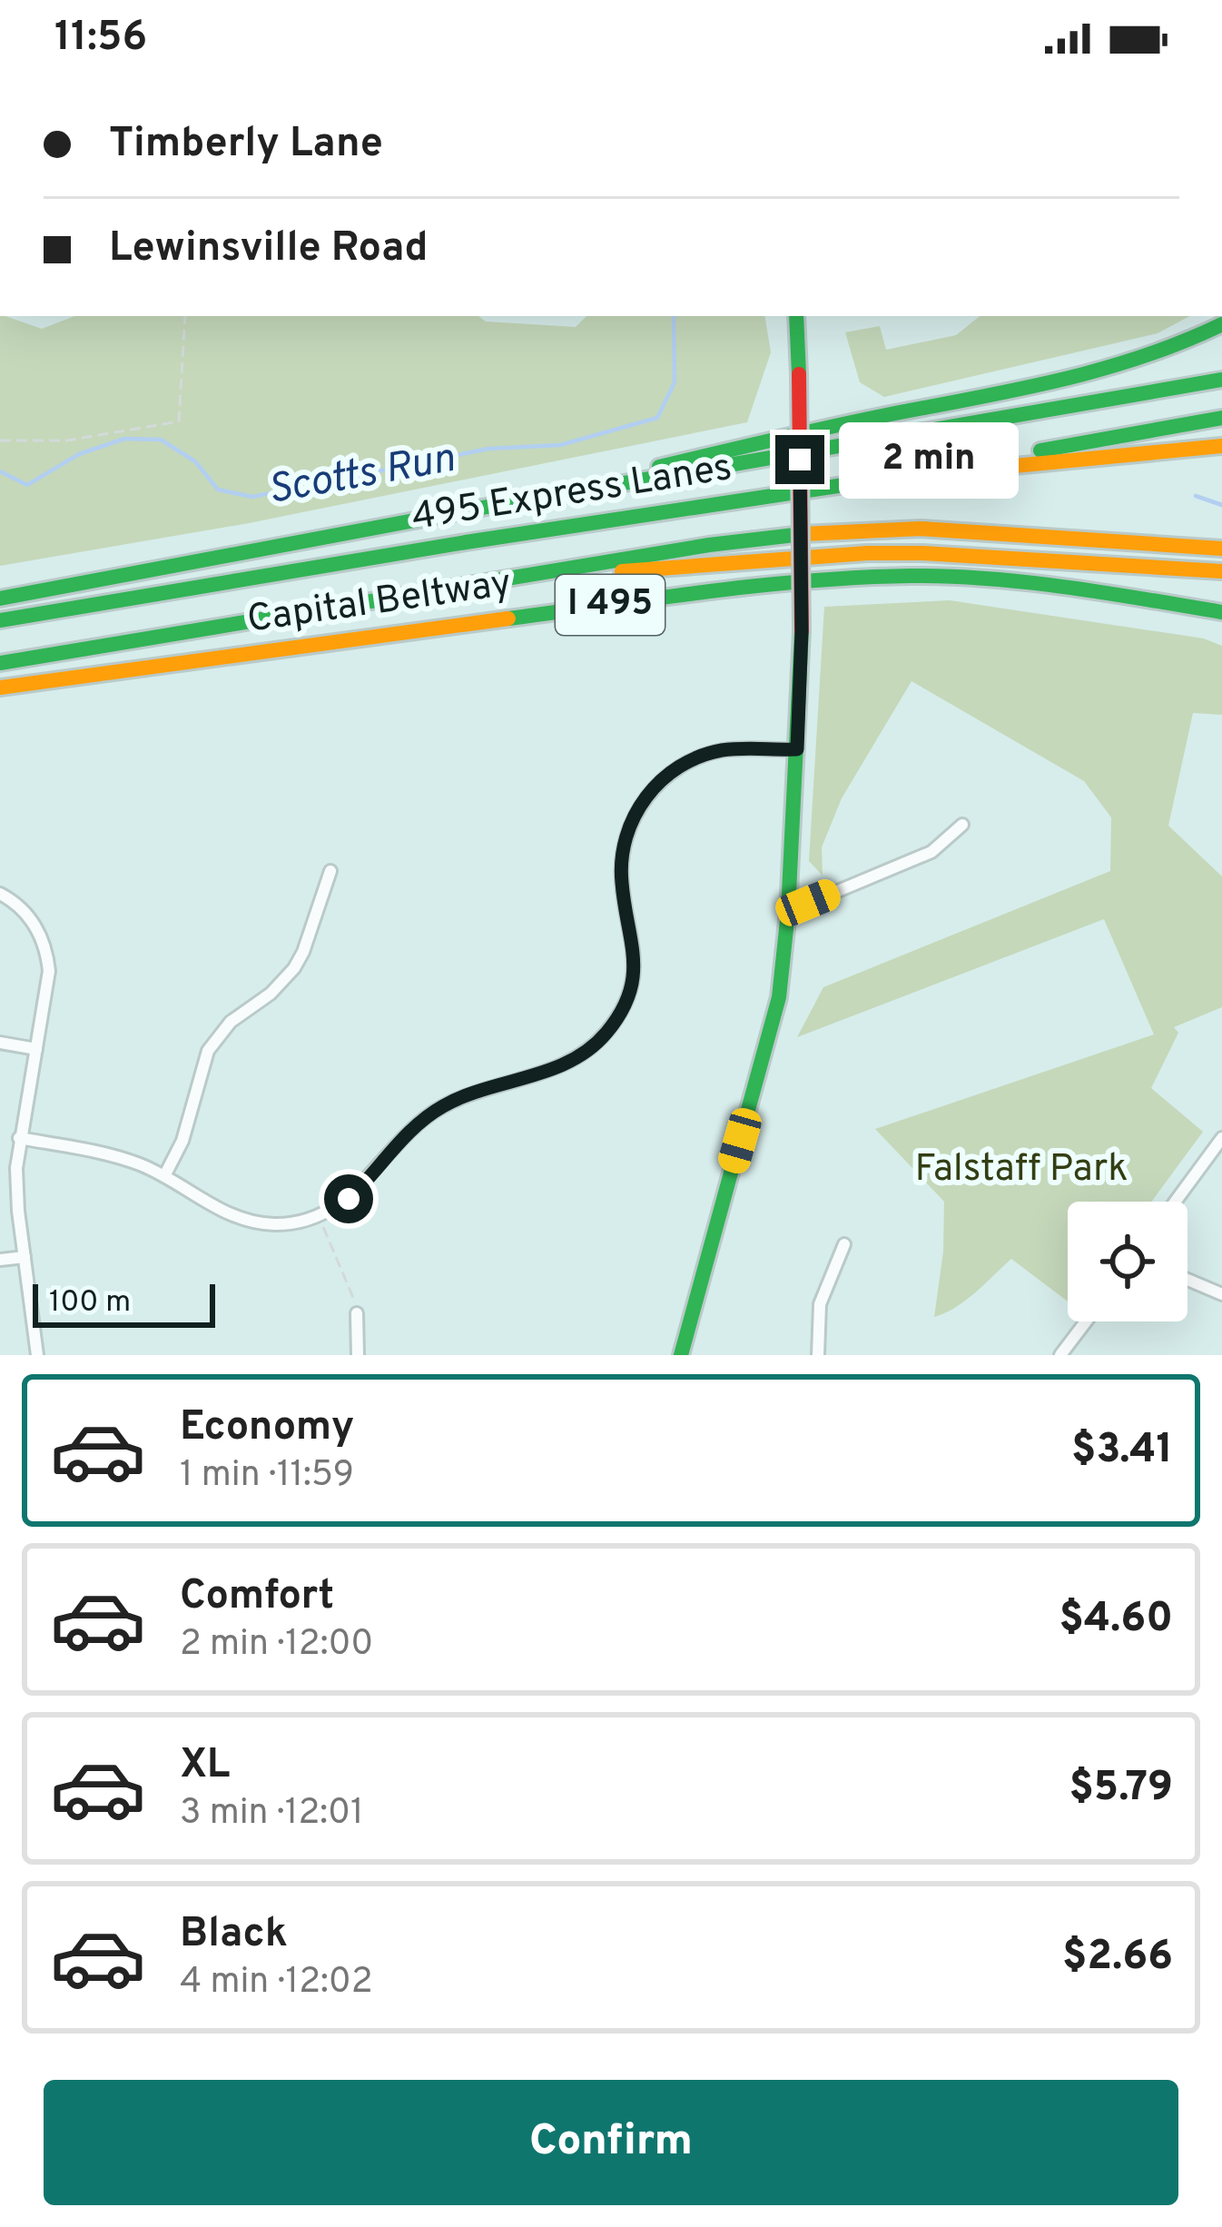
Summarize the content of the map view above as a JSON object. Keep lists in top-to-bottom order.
{
  "streets": {
    "main road": ["495 Express Lanes", "Capital Beltway", "I 495"]
  },
  "water": ["Scotts Run"],
  "parks": ["Falstaff Park"],
  "scale_bar": "100 m",
  "page": {
    "status": "11:56",
    "banner": ["Timberly Lane", "Lewinsville Road"],
    "bubble": "2 min",
    "scale": "100 m",
    "list": [
      {
        "name": "Economy",
        "note": "1 min · 11:59",
        "value": "$3.41"
      },
      {
        "name": "Comfort",
        "note": "2 min · 12:00",
        "value": "$4.60"
      },
      {
        "name": "XL",
        "note": "3 min · 12:01",
        "value": "$5.79"
      },
      {
        "name": "Black",
        "note": "4 min · 12:02",
        "value": "$2.66"
      }
    ],
    "buttons": "Confirm"
  }
}
